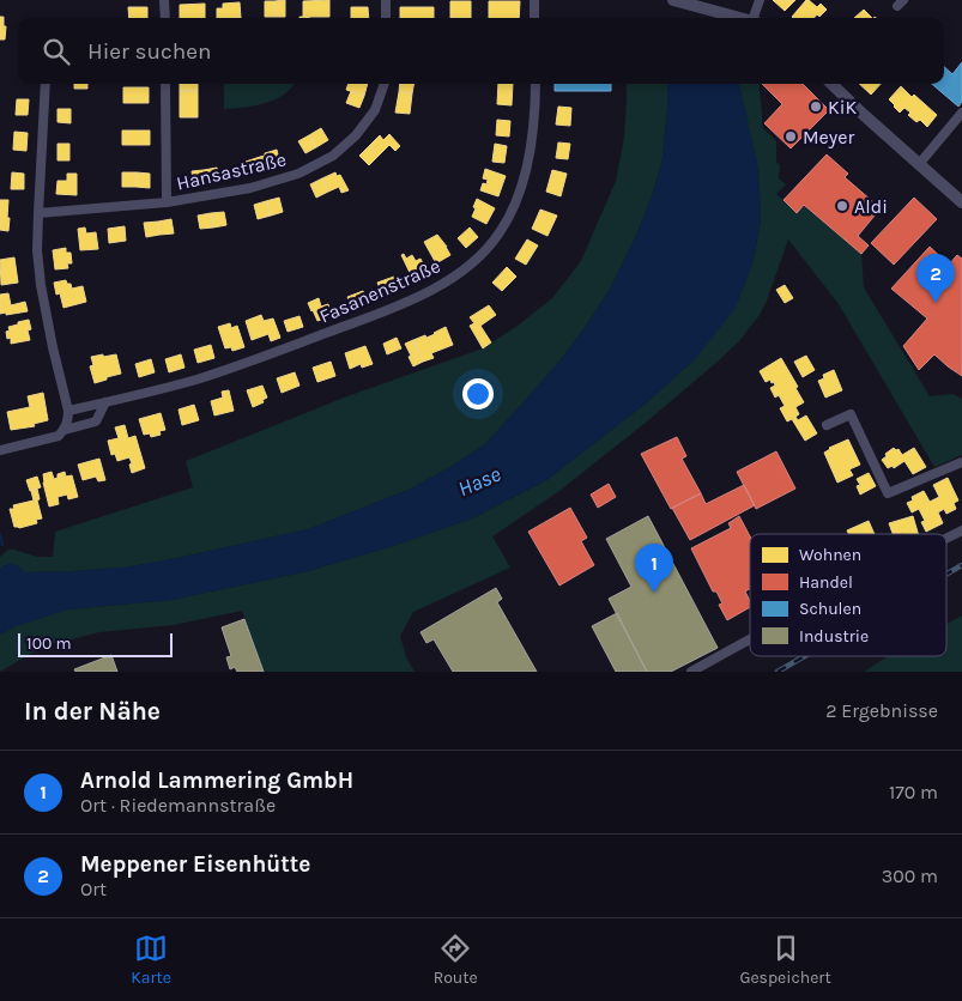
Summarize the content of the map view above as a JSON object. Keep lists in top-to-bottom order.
{
  "streets": {
    "street": ["Hansastraße", "Fasanenstraße"]
  },
  "water": ["Hase"],
  "places": ["KiK", "Meyer", "Aldi"],
  "legend": [
    "Wohnen",
    "Handel",
    "Schulen",
    "Industrie"
  ],
  "scale_bar": "100 m",
  "page": {
    "search": "Hier suchen",
    "pins": ["2", "1"],
    "scale": "100 m",
    "heading": ["In der Nähe", "2 Ergebnisse"],
    "list": [
      {
        "mark": "1",
        "name": "Arnold Lammering GmbH",
        "note": "Ort · Riedemannstraße",
        "value": "170 m"
      },
      {
        "mark": "2",
        "name": "Meppener Eisenhütte",
        "note": "Ort",
        "value": "300 m"
      }
    ],
    "nav": ["Karte", "Route", "Gespeichert"]
  }
}
